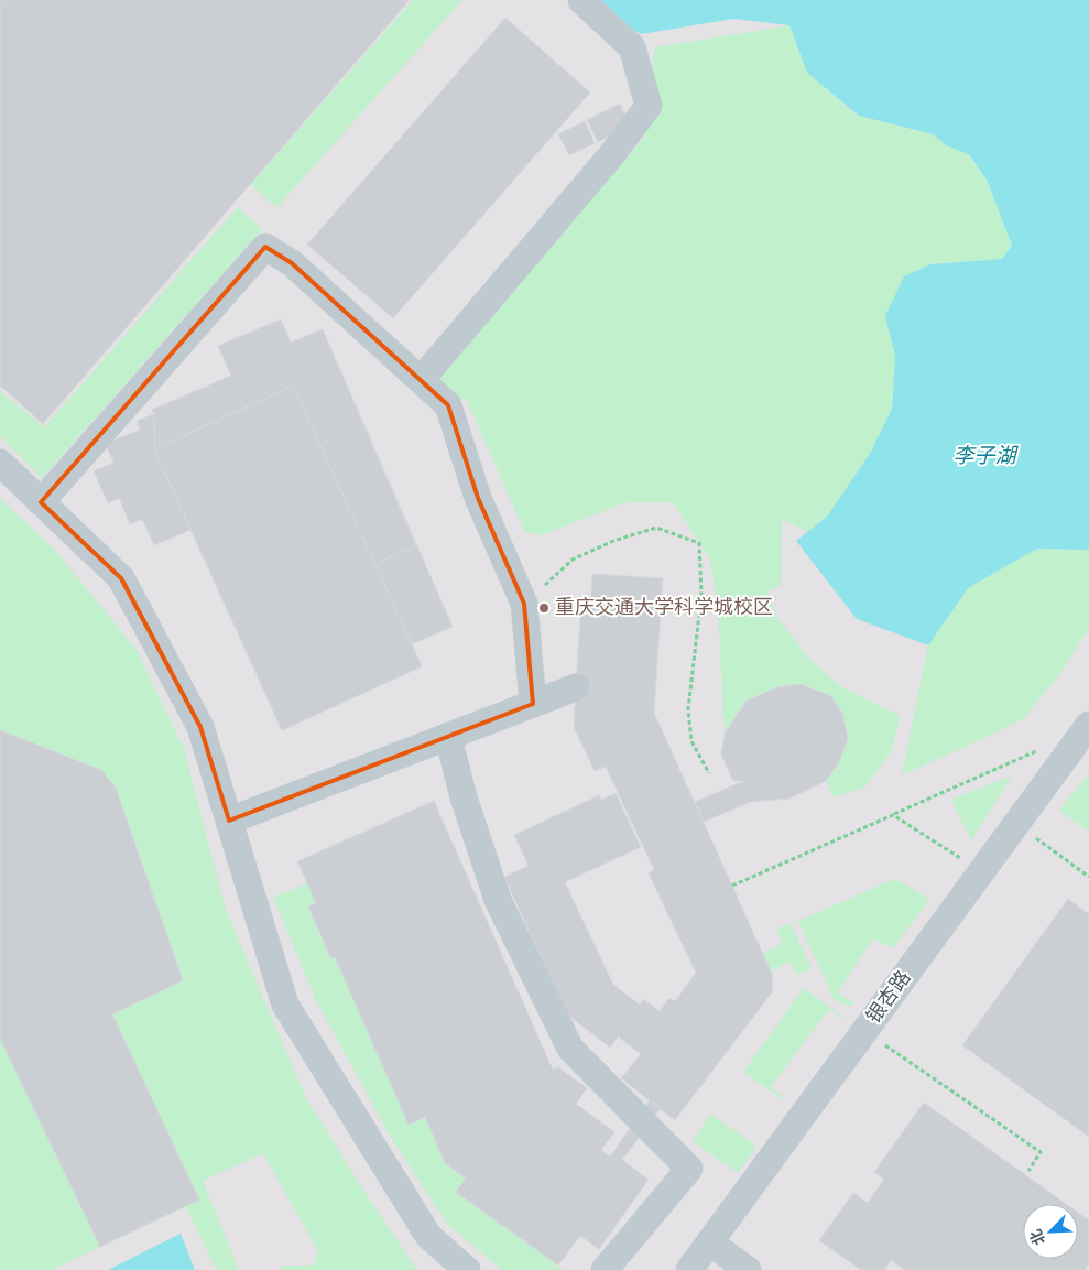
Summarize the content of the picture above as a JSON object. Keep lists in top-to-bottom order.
{
  "streets": {
    "street": ["银杏路"]
  },
  "water": ["李子湖"],
  "places": ["重庆交通大学科学城校区"],
  "north": "bottom left"
}
